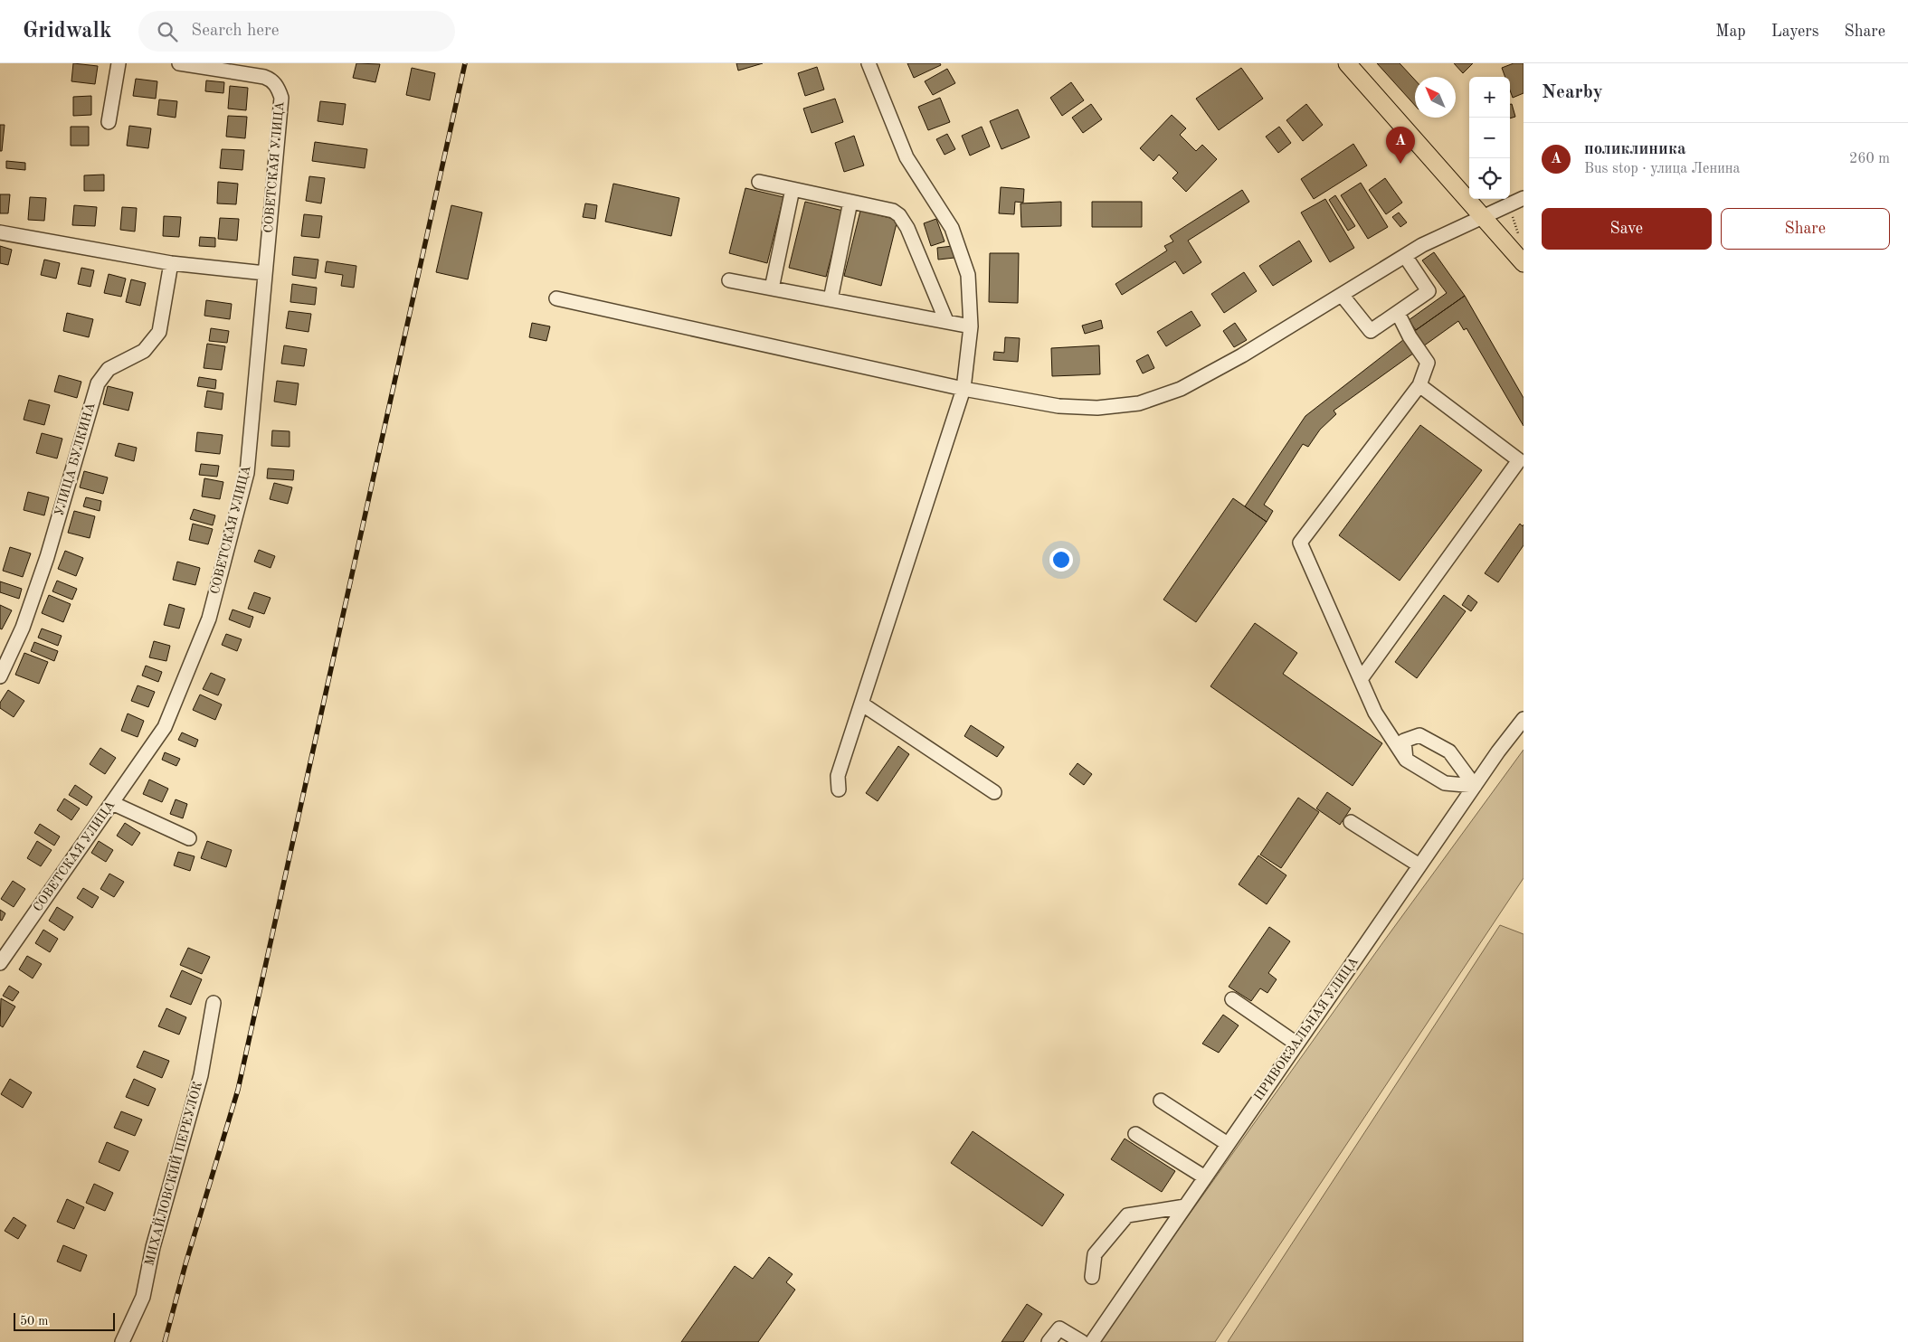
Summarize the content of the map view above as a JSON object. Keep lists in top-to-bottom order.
{
  "streets": {
    "street": [
      "СОВЕТСКАЯ УЛИЦА",
      "УЛИЦА БУЛКИНА",
      "ПРИВОКЗАЛЬНАЯ УЛИЦА",
      "МИХАЙЛОВСКИЙ ПЕРЕУЛОК"
    ]
  },
  "scale_bar": "50 m",
  "north": "top left",
  "page": {
    "header": "Gridwalk",
    "search": "Search here",
    "nav": ["Map", "Layers", "Share"],
    "heading": "Nearby",
    "map_buttons": ["+", "−"],
    "list": [
      {
        "mark": "A",
        "name": "поликлиника",
        "note": "Bus stop · улица Ленина",
        "value": "260 m"
      }
    ],
    "pins": "A",
    "buttons": ["Save", "Share"],
    "scale": "50 m"
  }
}
